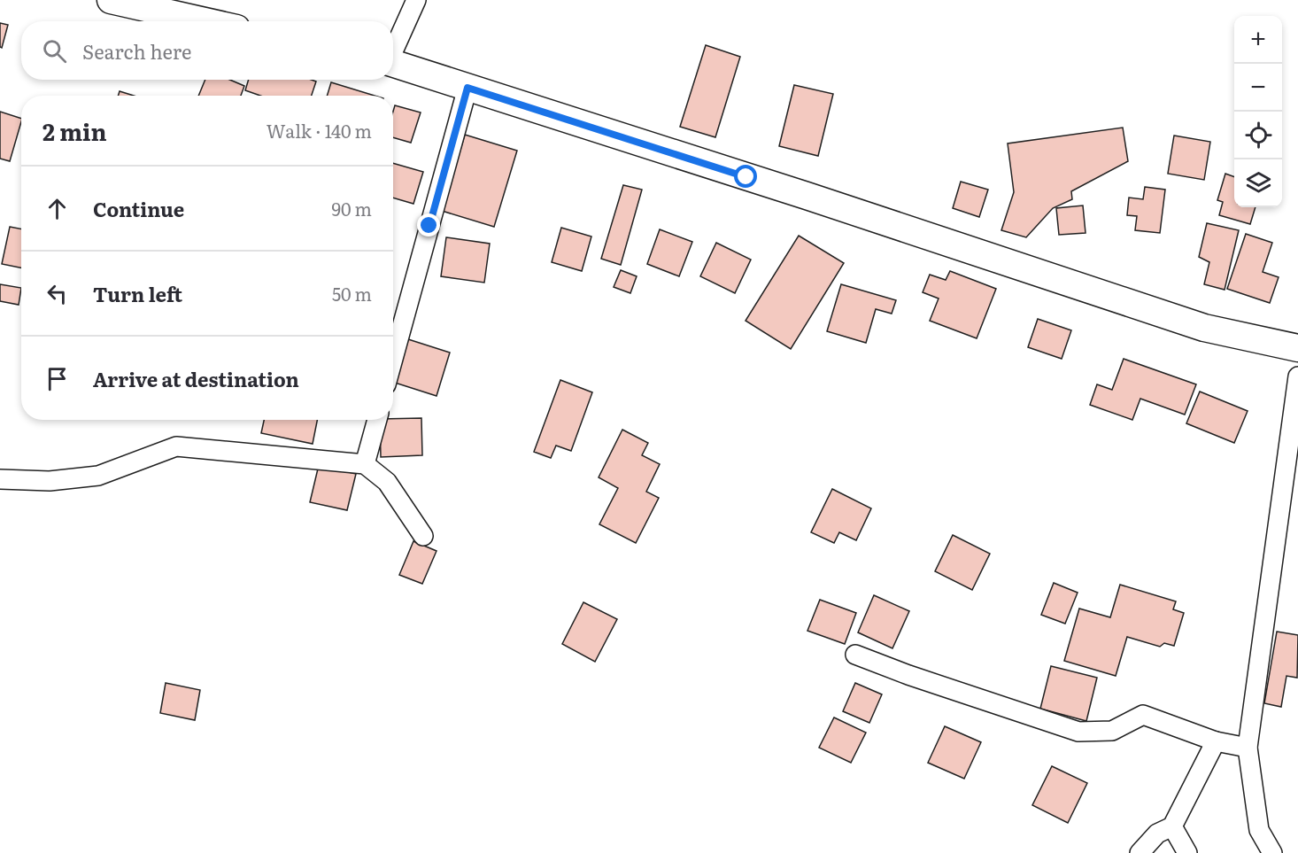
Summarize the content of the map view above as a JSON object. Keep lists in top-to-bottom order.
{
  "page": {
    "map_buttons": ["+", "−"],
    "search": "Search here",
    "heading": ["2 min", "Walk · 140 m"],
    "list": [
      ["Continue", "90 m"],
      ["Turn left", "50 m"],
      "Arrive at destination"
    ]
  }
}
